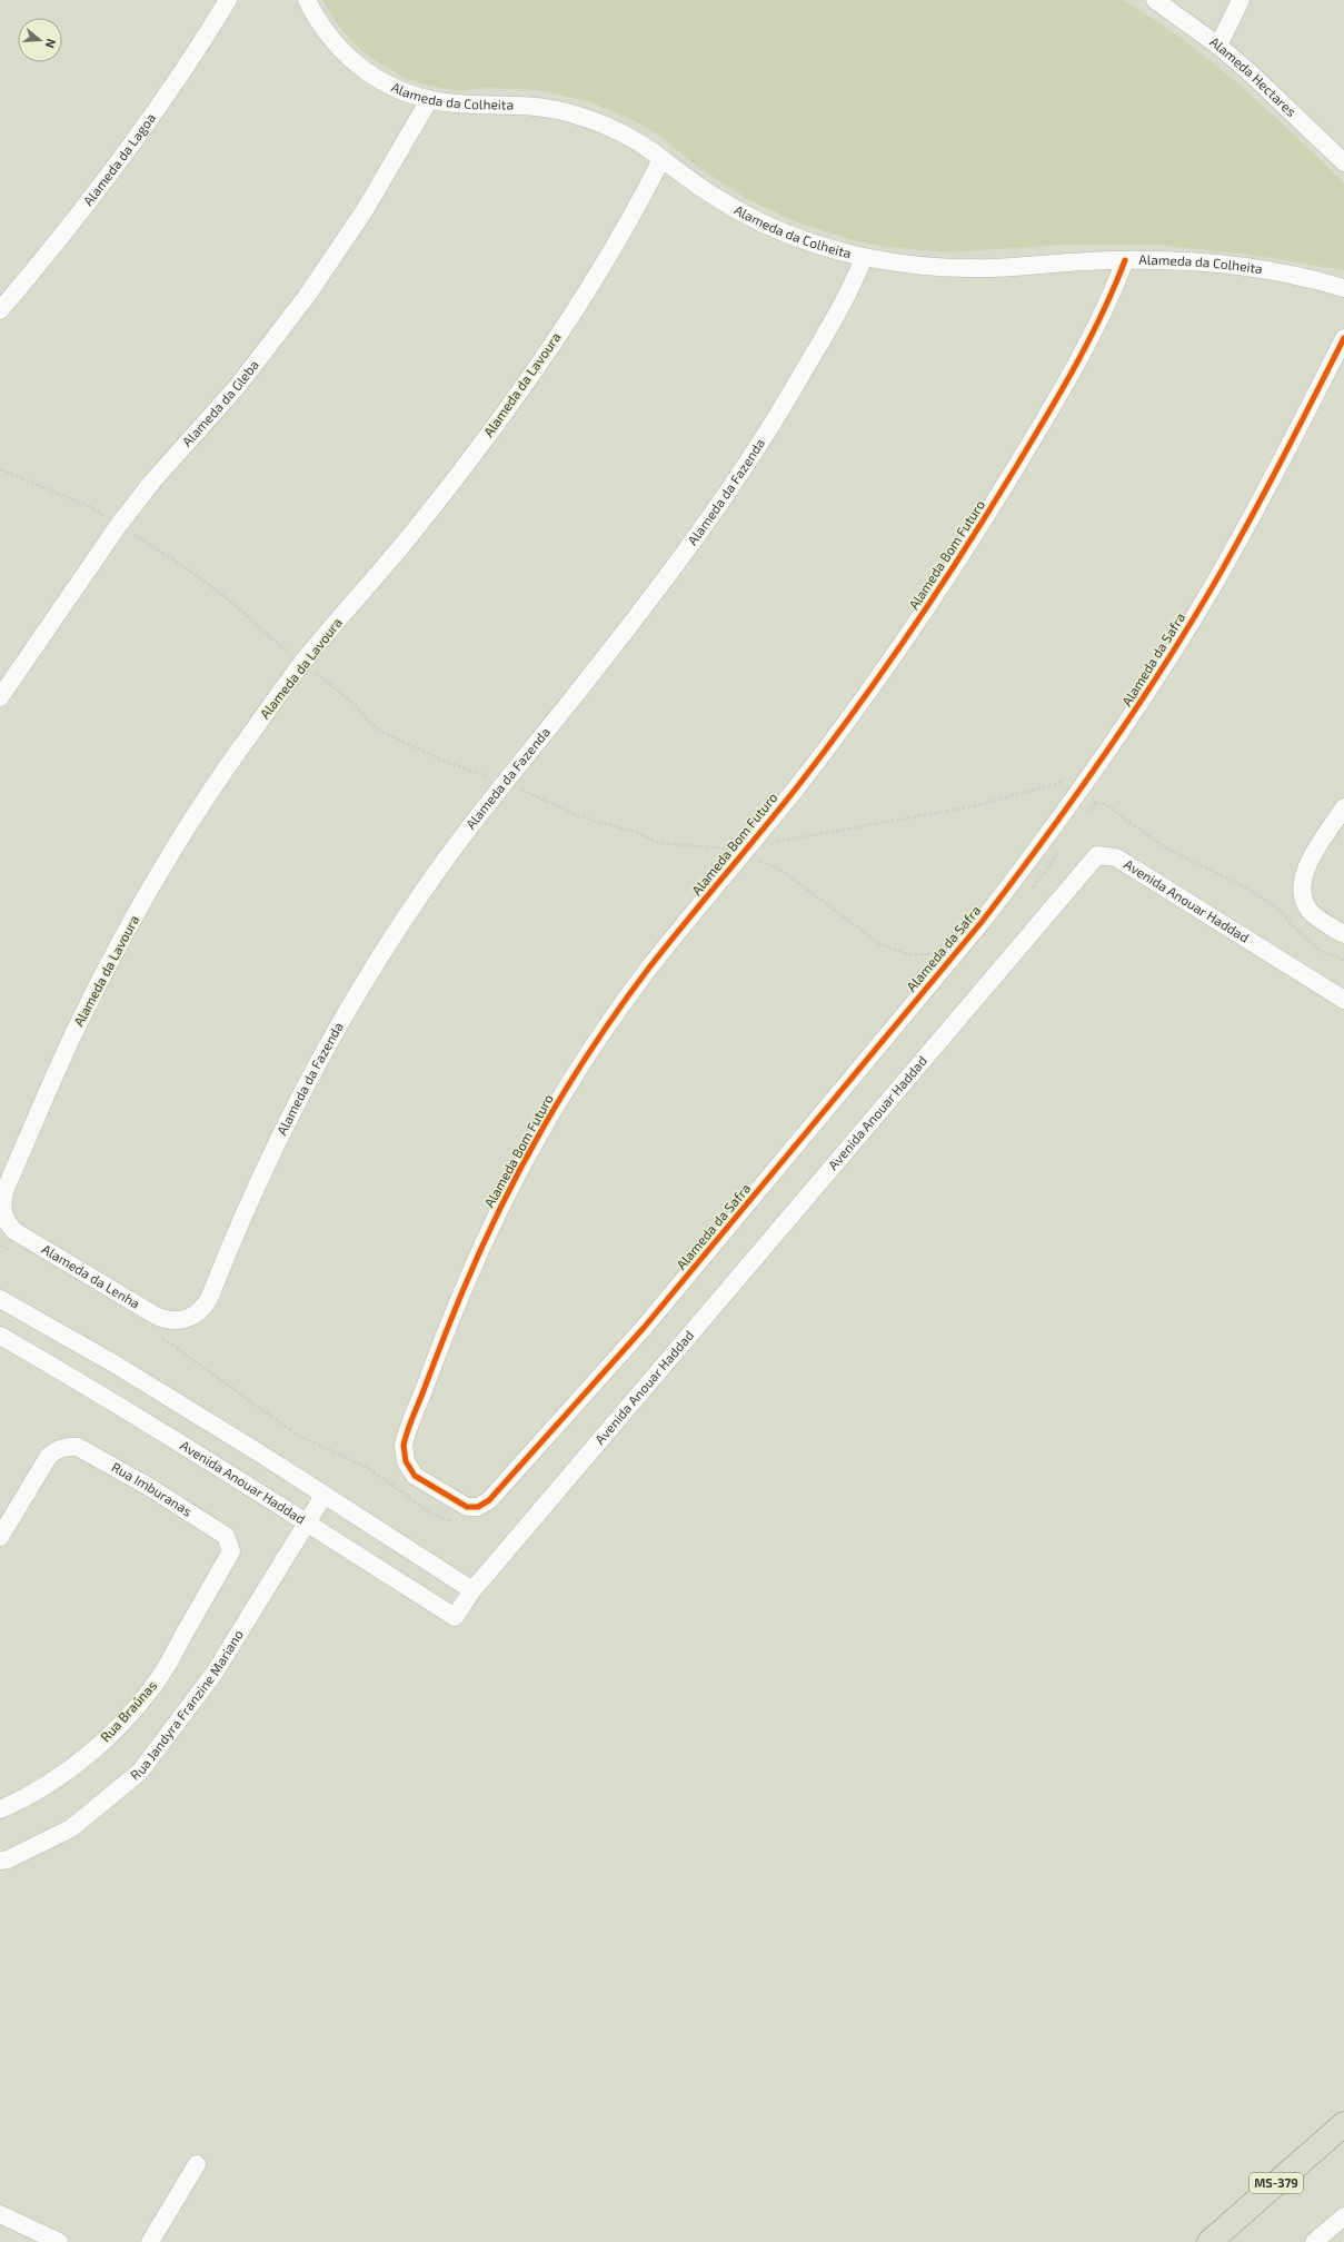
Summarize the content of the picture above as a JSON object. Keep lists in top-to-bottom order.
{
  "streets": {
    "main road": ["MS-379"],
    "street": [
      "Alameda Hectares",
      "Alameda da Colheita",
      "Alameda da Lagoa",
      "Alameda da Lavoura",
      "Alameda da Gleba",
      "Alameda da Fazenda",
      "Alameda Bom Futuro",
      "Alameda da Safra",
      "Avenida Anouar Haddad",
      "Alameda da Lenha",
      "Rua Imburanas",
      "Rua Jandyra Franzine Mariano",
      "Rua Braúnas"
    ]
  },
  "crossings": [
    ["Alameda da Colheita", "Alameda da Lavoura"],
    ["Alameda da Colheita", "Alameda da Gleba"],
    ["Alameda da Colheita", "Alameda da Fazenda"],
    ["Alameda da Colheita", "Alameda Bom Futuro"],
    ["Alameda da Lavoura", "Alameda da Lenha"],
    ["Alameda da Fazenda", "Alameda da Lenha"],
    ["Alameda Bom Futuro", "Alameda da Safra"],
    ["Avenida Anouar Haddad", "Rua Jandyra Franzine Mariano"],
    ["Rua Imburanas", "Rua Braúnas"]
  ],
  "north": "right"
}
